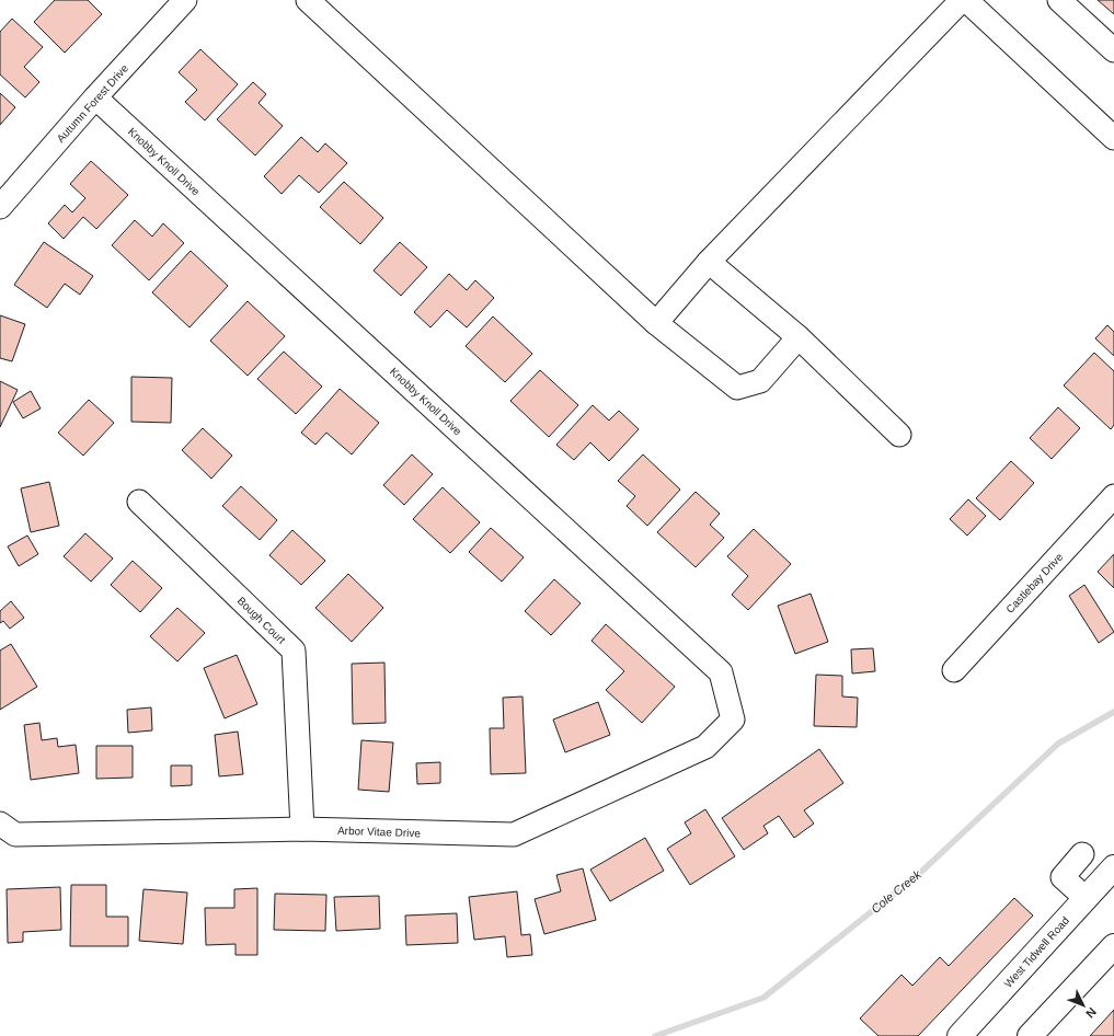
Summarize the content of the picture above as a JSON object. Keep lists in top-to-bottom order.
{
  "streets": {
    "main road": ["West Tidwell Road"],
    "street": [
      "Autumn Forest Drive",
      "Knobby Knoll Drive",
      "Castlebay Drive",
      "Bough Court",
      "Arbor Vitae Drive"
    ]
  },
  "crossings": [
    ["Autumn Forest Drive", "Knobby Knoll Drive"],
    ["Knobby Knoll Drive", "Arbor Vitae Drive"],
    ["Bough Court", "Arbor Vitae Drive"]
  ],
  "water": ["Cole Creek"],
  "north": "bottom right"
}
